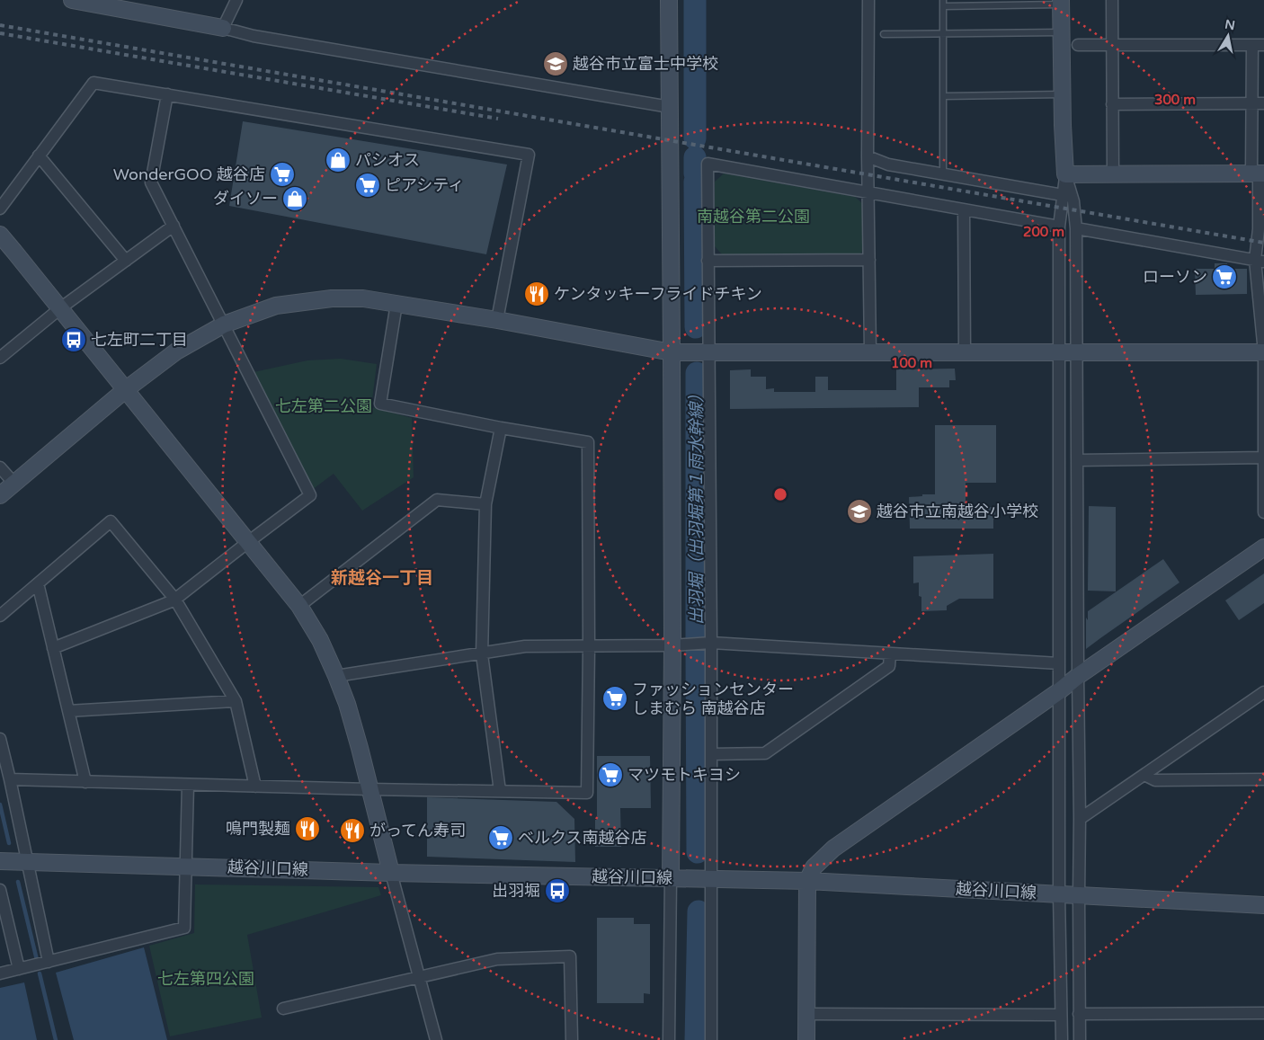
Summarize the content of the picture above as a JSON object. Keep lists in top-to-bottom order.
{
  "streets": {
    "street": ["越谷川口線"]
  },
  "districts": ["新越谷一丁目"],
  "water": ["出羽堀（出羽堀第１雨水幹線）"],
  "parks": ["南越谷第二公園", "七左第二公園", "七左第四公園"],
  "places": {
    "school or university": ["越谷市立富士中学校", "越谷市立南越谷小学校"],
    "shop": ["パシオス", "ダイソー"],
    "supermarket": [
      "WonderGOO 越谷店",
      "ピアシティ",
      "ローソン",
      "ファッションセンター しまむら 南越谷店",
      "マツモトキヨシ",
      "ベルクス南越谷店"
    ],
    "restaurant": ["ケンタッキーフライドチキン", "鳴門製麺", "がってん寿司"],
    "bus stop": ["七左町二丁目", "出羽堀"]
  },
  "north": "top",
  "rings": ["300 m", "200 m", "100 m"]
}
